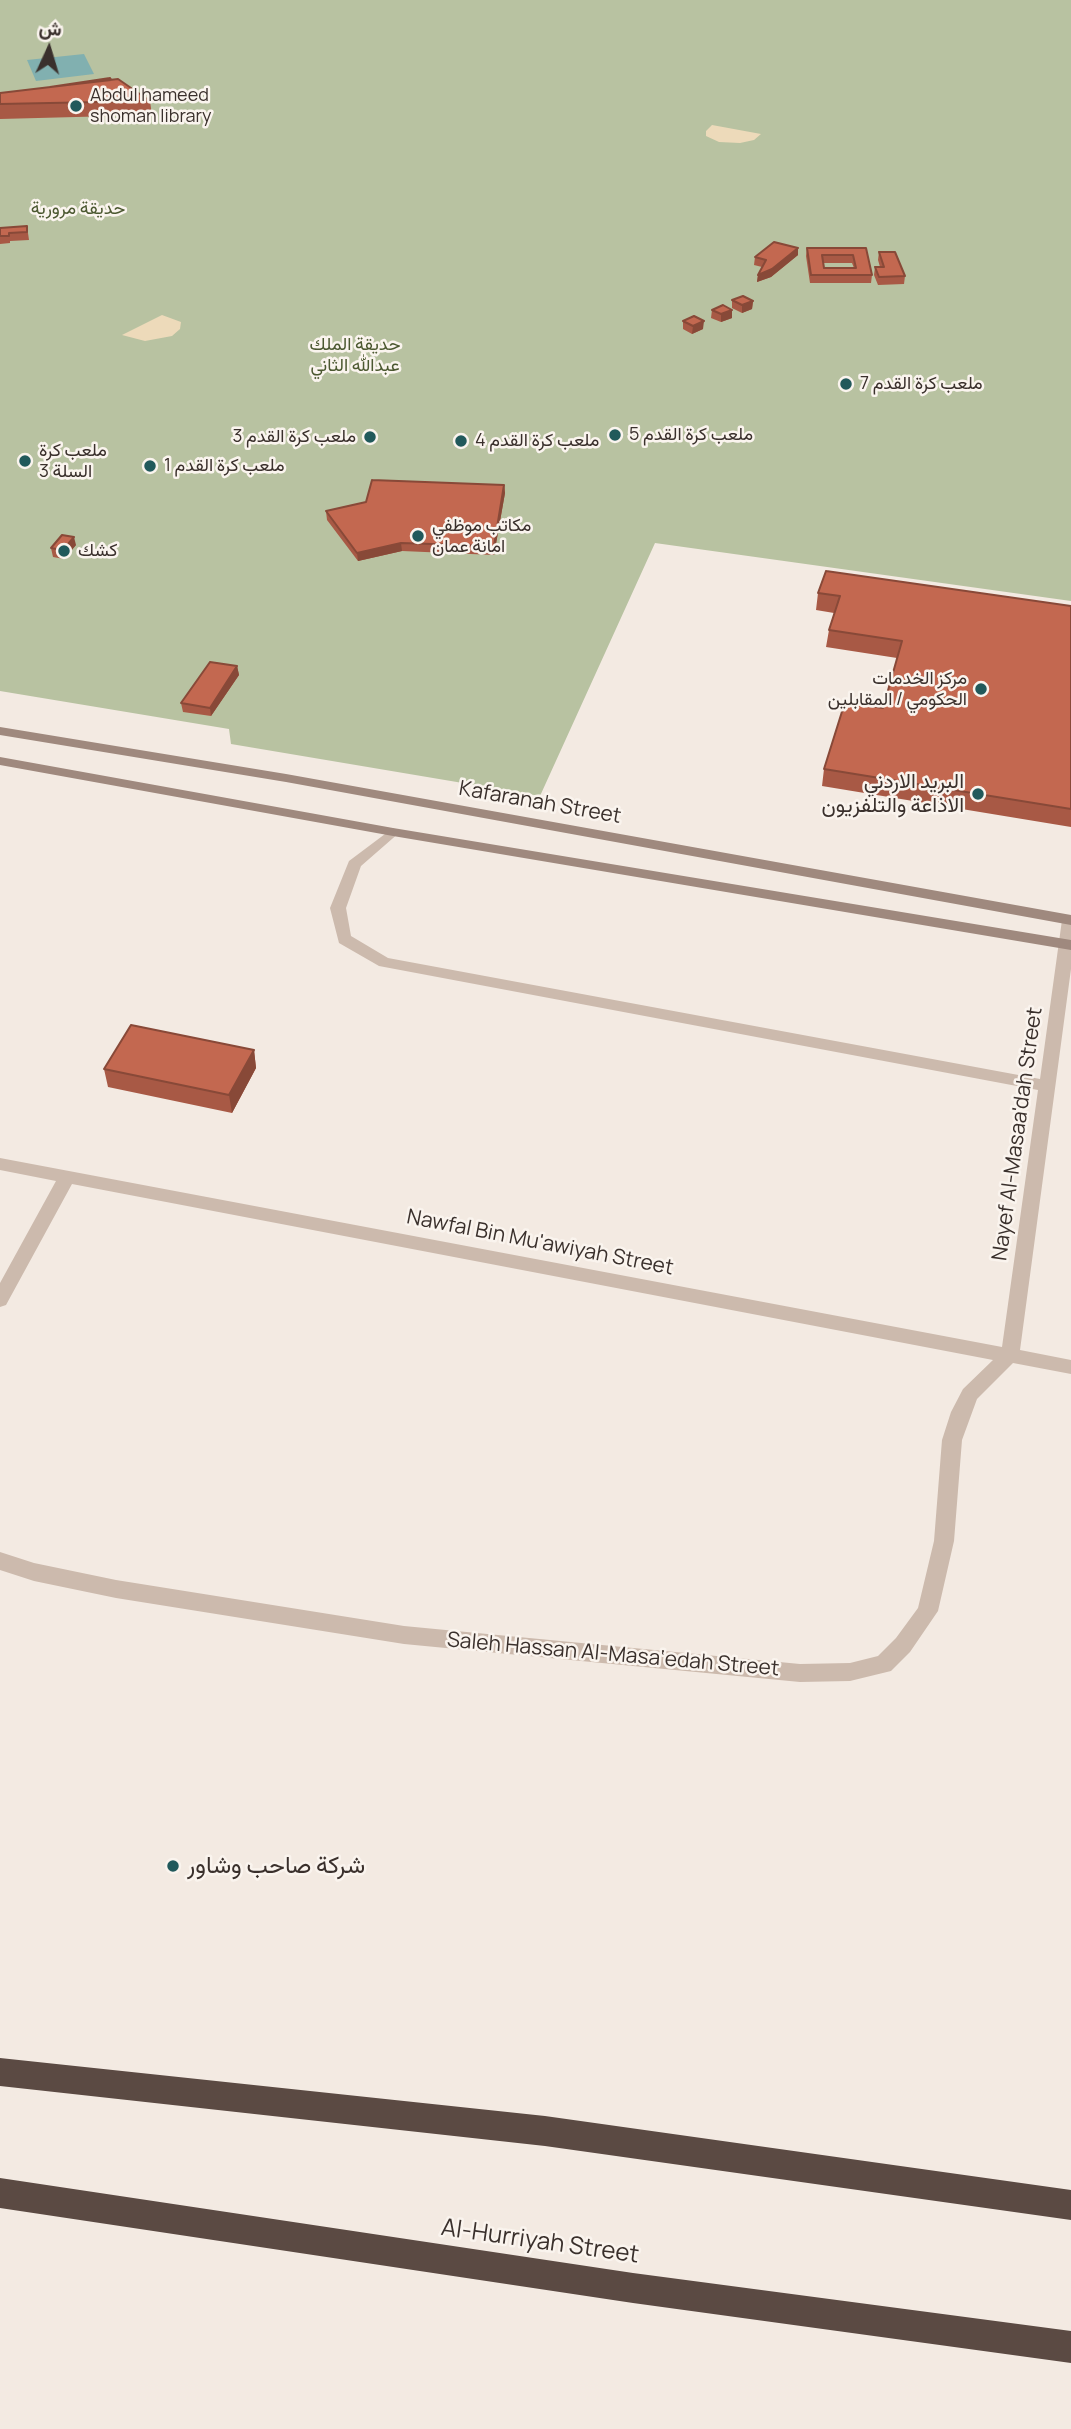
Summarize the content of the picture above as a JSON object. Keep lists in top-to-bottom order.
{
  "streets": {
    "highway": ["Al-Hurriyah Street"],
    "street": [
      "Kafaranah Street",
      "Nayef Al-Masaa'dah Street",
      "Nawfal Bin Mu'awiyah Street",
      "Saleh Hassan Al-Masa‘edah Street"
    ]
  },
  "crossings": [
    ["Kafaranah Street", "Nayef Al-Masaa'dah Street"],
    ["Nayef Al-Masaa'dah Street", "Nawfal Bin Mu'awiyah Street"],
    ["Nayef Al-Masaa'dah Street", "Saleh Hassan Al-Masa‘edah Street"],
    ["Nawfal Bin Mu'awiyah Street", "Saleh Hassan Al-Masa‘edah Street"]
  ],
  "parks": ["حديقة مرورية", "حديقة الملك عبدالله الثاني"],
  "places": [
    "Abdul hameed shoman library",
    "ملعب كرة القدم 7",
    "ملعب كرة القدم 5",
    "ملعب كرة القدم 3",
    "ملعب كرة القدم 4",
    "ملعب كرة السلة 3",
    "ملعب كرة القدم 1",
    "مكاتب موظفي امانة عمان",
    "كشك",
    "مركز الخدمات الحكومي / المقابلين",
    "البريد الاردني الاذاعة والتلفزيون",
    "شركة صاحب وشاور"
  ],
  "north": "top"
}
